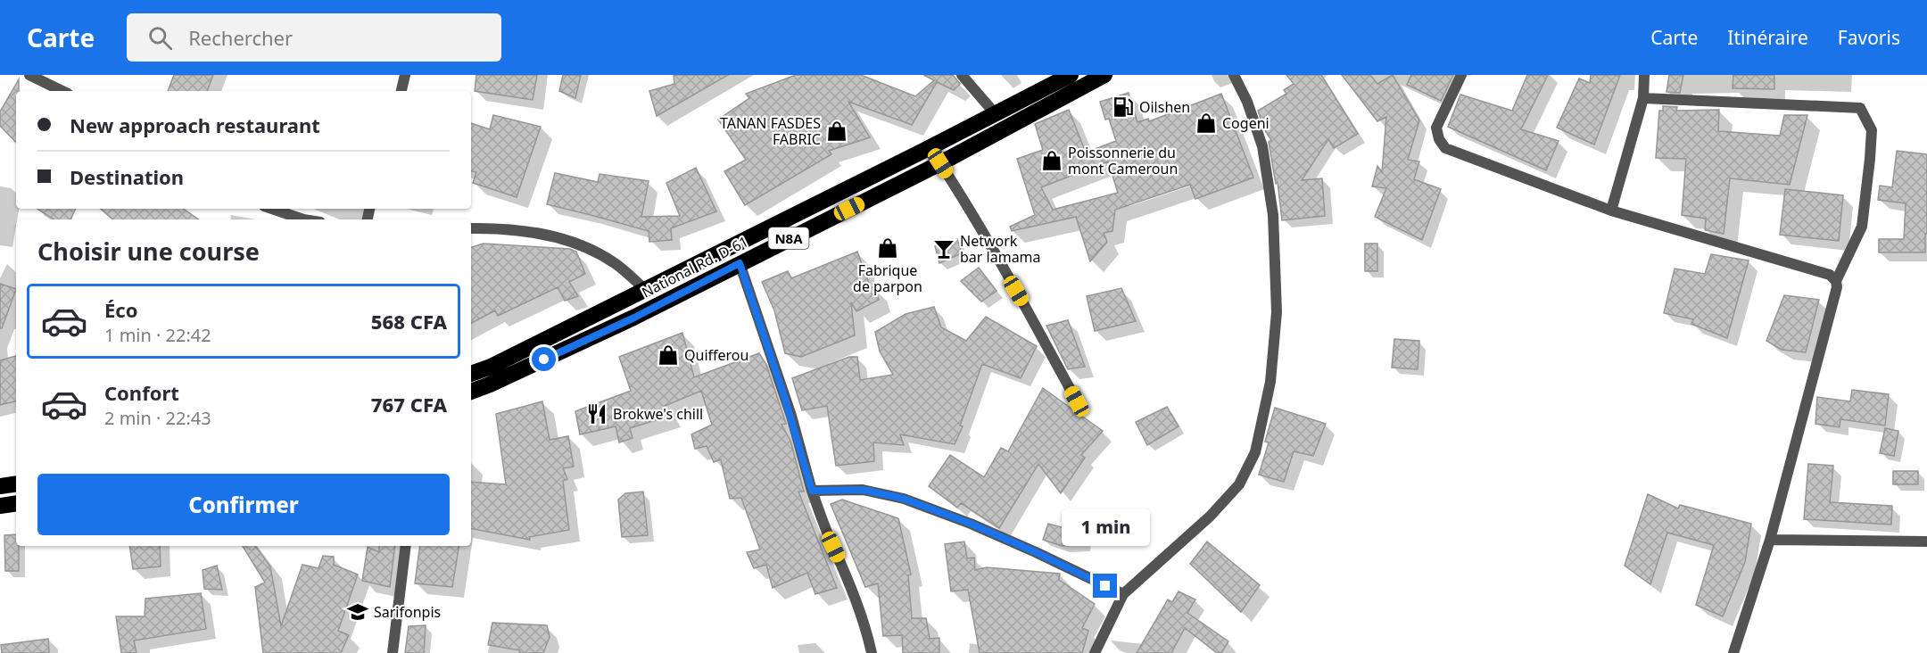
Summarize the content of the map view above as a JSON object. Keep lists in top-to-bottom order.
{
  "streets": {
    "highway": ["N8A", "National Rd. D-61"]
  },
  "places": {
    "fuel station": ["Oilshen"],
    "shop": [
      "Cogeni",
      "TANAN FASDES FABRIC",
      "Poissonnerie du mont Cameroun",
      "Fabrique de parpon",
      "Quifferou"
    ],
    "bar": ["Network bar lamama"],
    "restaurant": ["Brokwe's chill"],
    "school or university": ["Sarifonpis"]
  },
  "page": {
    "header": "Carte",
    "search": "Rechercher",
    "nav": ["Carte", "Itinéraire", "Favoris"],
    "banner": ["New approach restaurant", "Destination"],
    "heading": "Choisir une course",
    "list": [
      {
        "name": "Éco",
        "note": "1 min · 22:42",
        "value": "568 CFA"
      },
      {
        "name": "Confort",
        "note": "2 min · 22:43",
        "value": "767 CFA"
      }
    ],
    "buttons": "Confirmer",
    "bubble": "1 min"
  }
}
